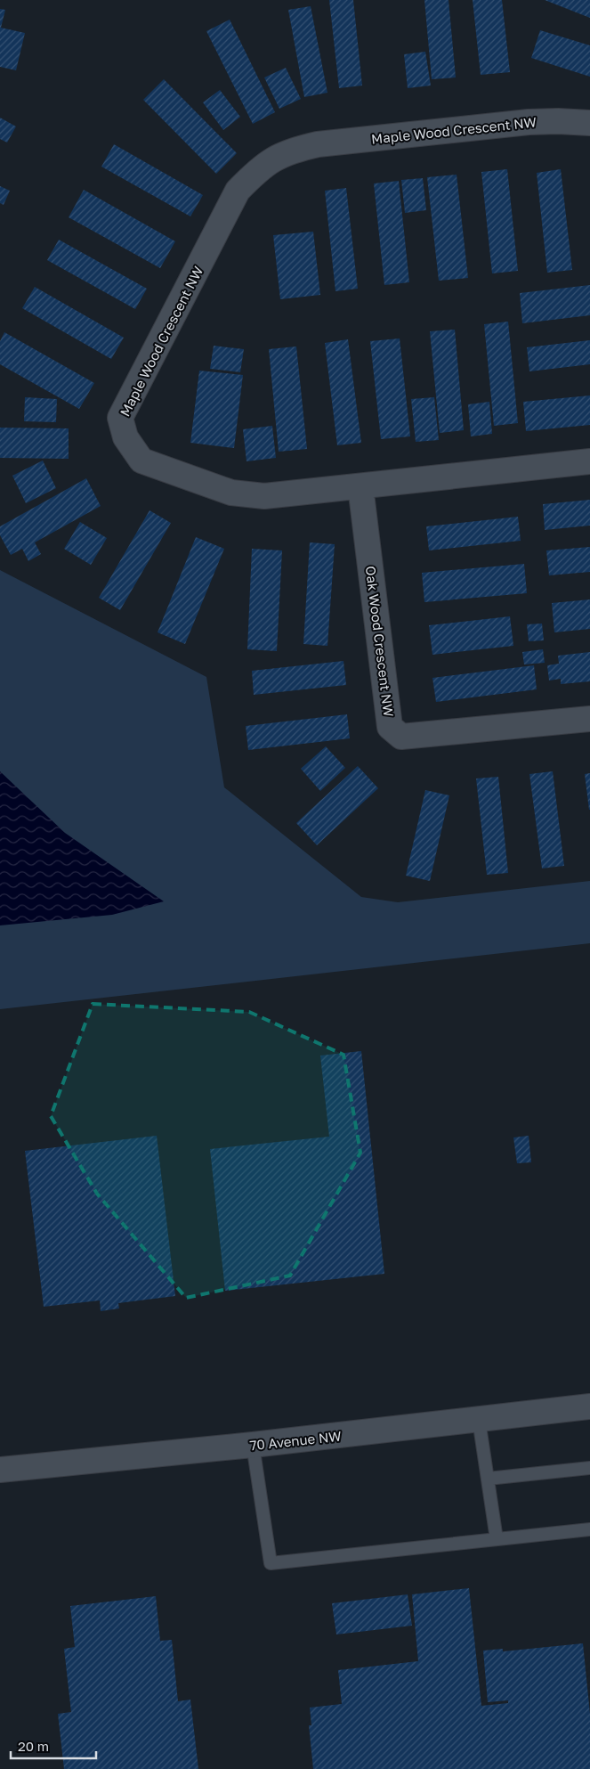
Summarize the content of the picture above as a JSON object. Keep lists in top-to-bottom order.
{
  "streets": {
    "street": ["Maple Wood Crescent NW", "Oak Wood Crescent NW", "70 Avenue NW"]
  },
  "crossings": [
    ["Maple Wood Crescent NW", "Oak Wood Crescent NW"]
  ],
  "scale_bar": "20 m"
}
